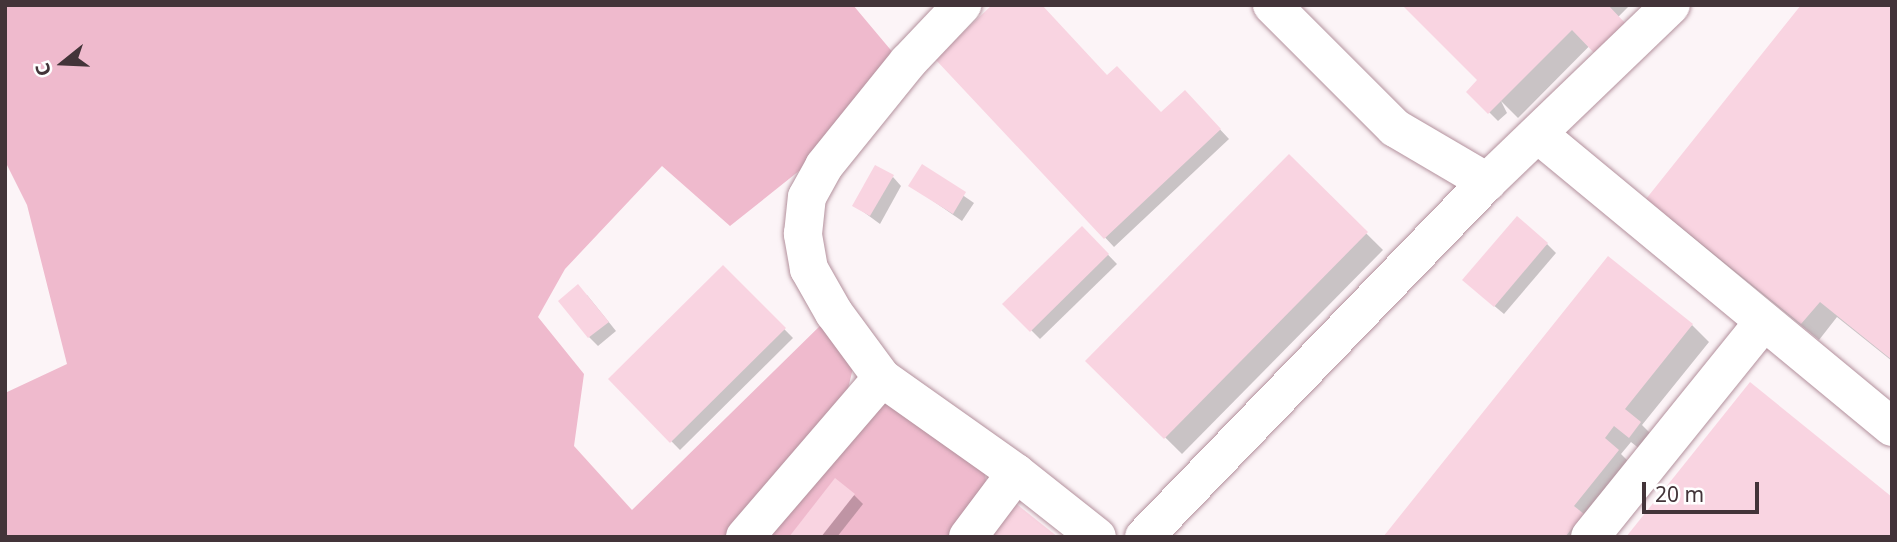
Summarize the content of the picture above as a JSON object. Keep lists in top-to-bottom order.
{
  "scale_bar": "20 m",
  "north": "left"
}
